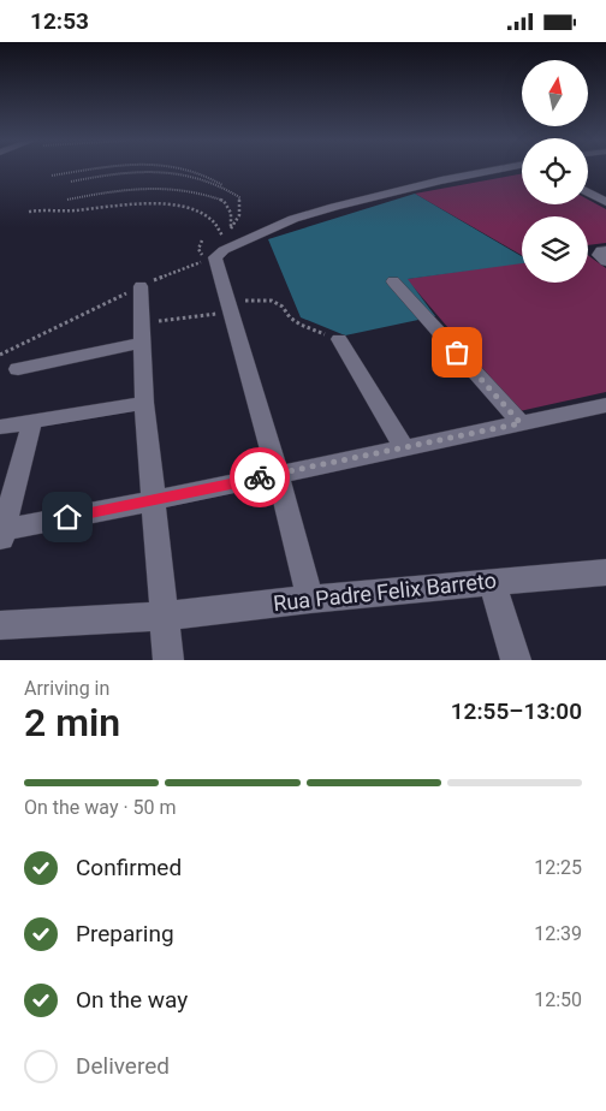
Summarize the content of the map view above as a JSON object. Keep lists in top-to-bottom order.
{
  "streets": {
    "street": ["Rua Padre Felix Barreto"]
  },
  "north": "top",
  "page": {
    "status": "12:53",
    "heading": ["2 min", "Arriving in", "12:55–13:00"],
    "bar": "On the way · 50 m",
    "list": [
      ["Confirmed", "12:25"],
      ["Preparing", "12:39"],
      ["On the way", "12:50"],
      "Delivered"
    ]
  }
}
